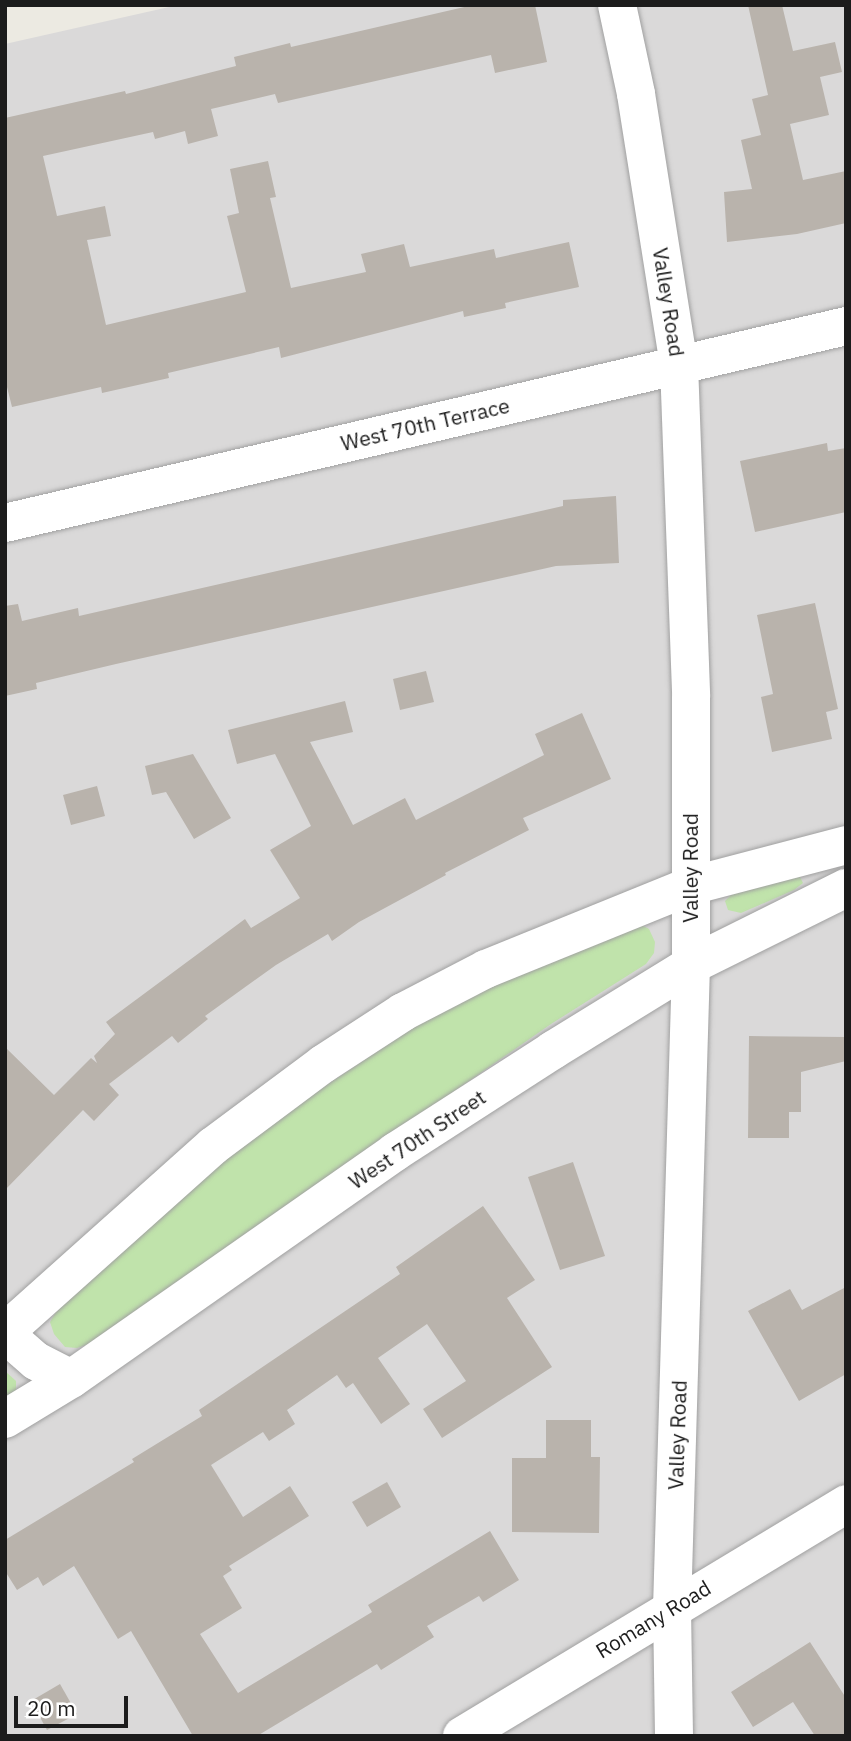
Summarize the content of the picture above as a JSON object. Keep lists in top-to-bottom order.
{
  "streets": {
    "street": [
      "Valley Road",
      "West 70th Terrace",
      "West 70th Street",
      "Romany Road"
    ]
  },
  "crossings": [
    ["Valley Road", "West 70th Terrace"],
    ["Valley Road", "West 70th Street"],
    ["Valley Road", "Romany Road"]
  ],
  "scale_bar": "20 m"
}
